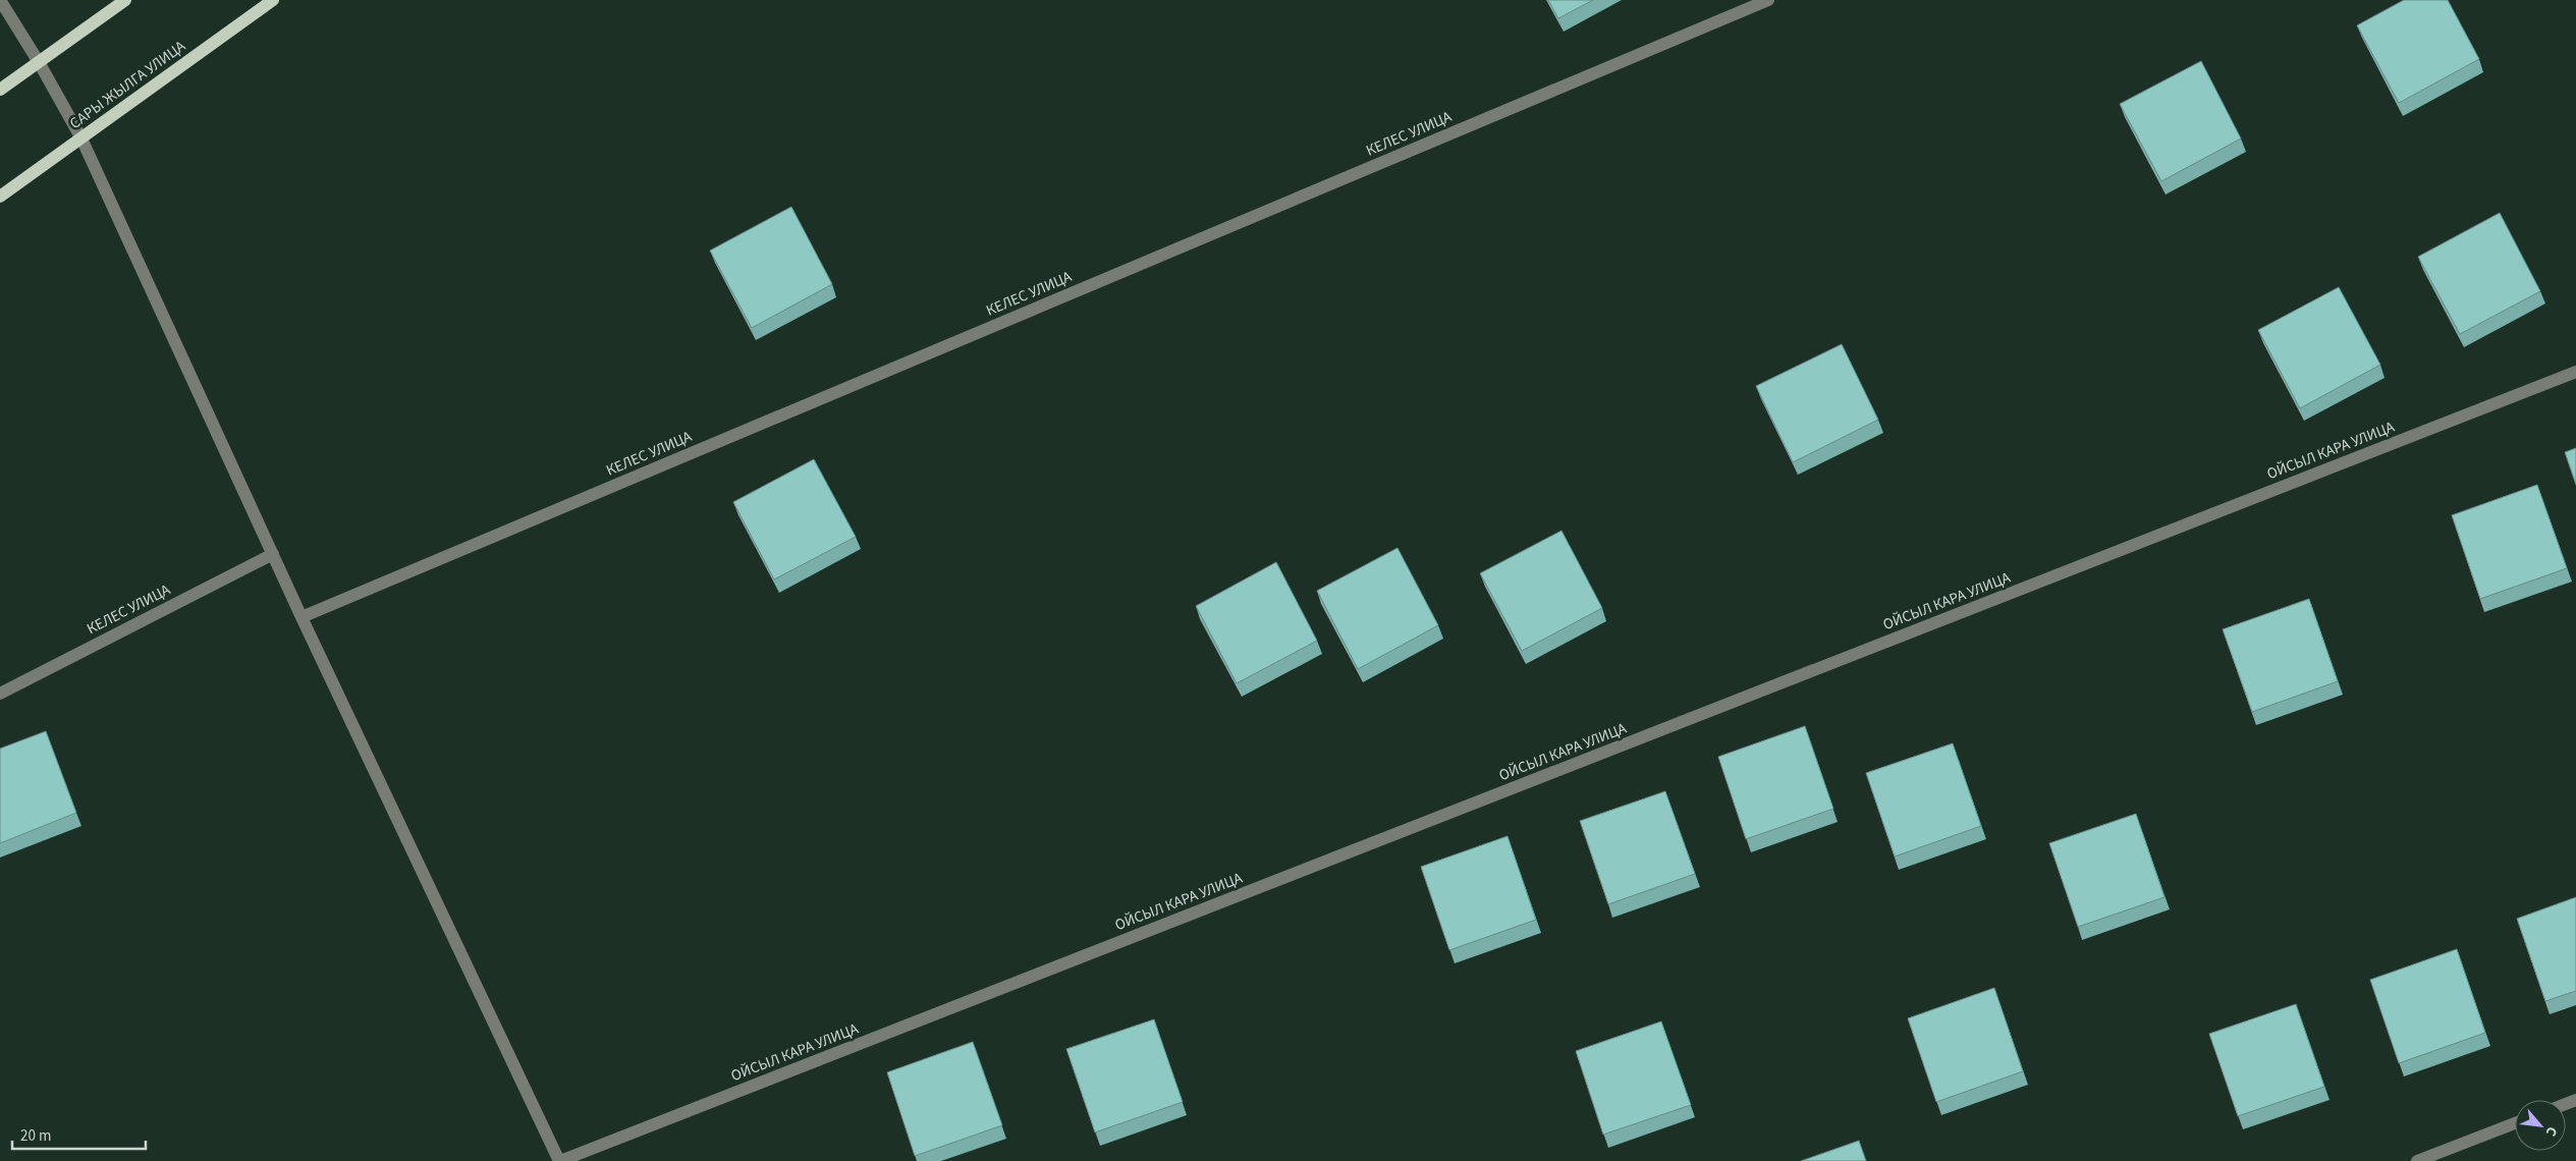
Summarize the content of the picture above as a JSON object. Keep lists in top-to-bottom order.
{
  "streets": {
    "main road": ["САРЫ ЖЫЛГА УЛИЦА"],
    "street": ["КЕЛЕС УЛИЦА", "ОЙСЫЛ КАРА УЛИЦА"]
  },
  "scale_bar": "20 m",
  "north": "bottom right"
}
